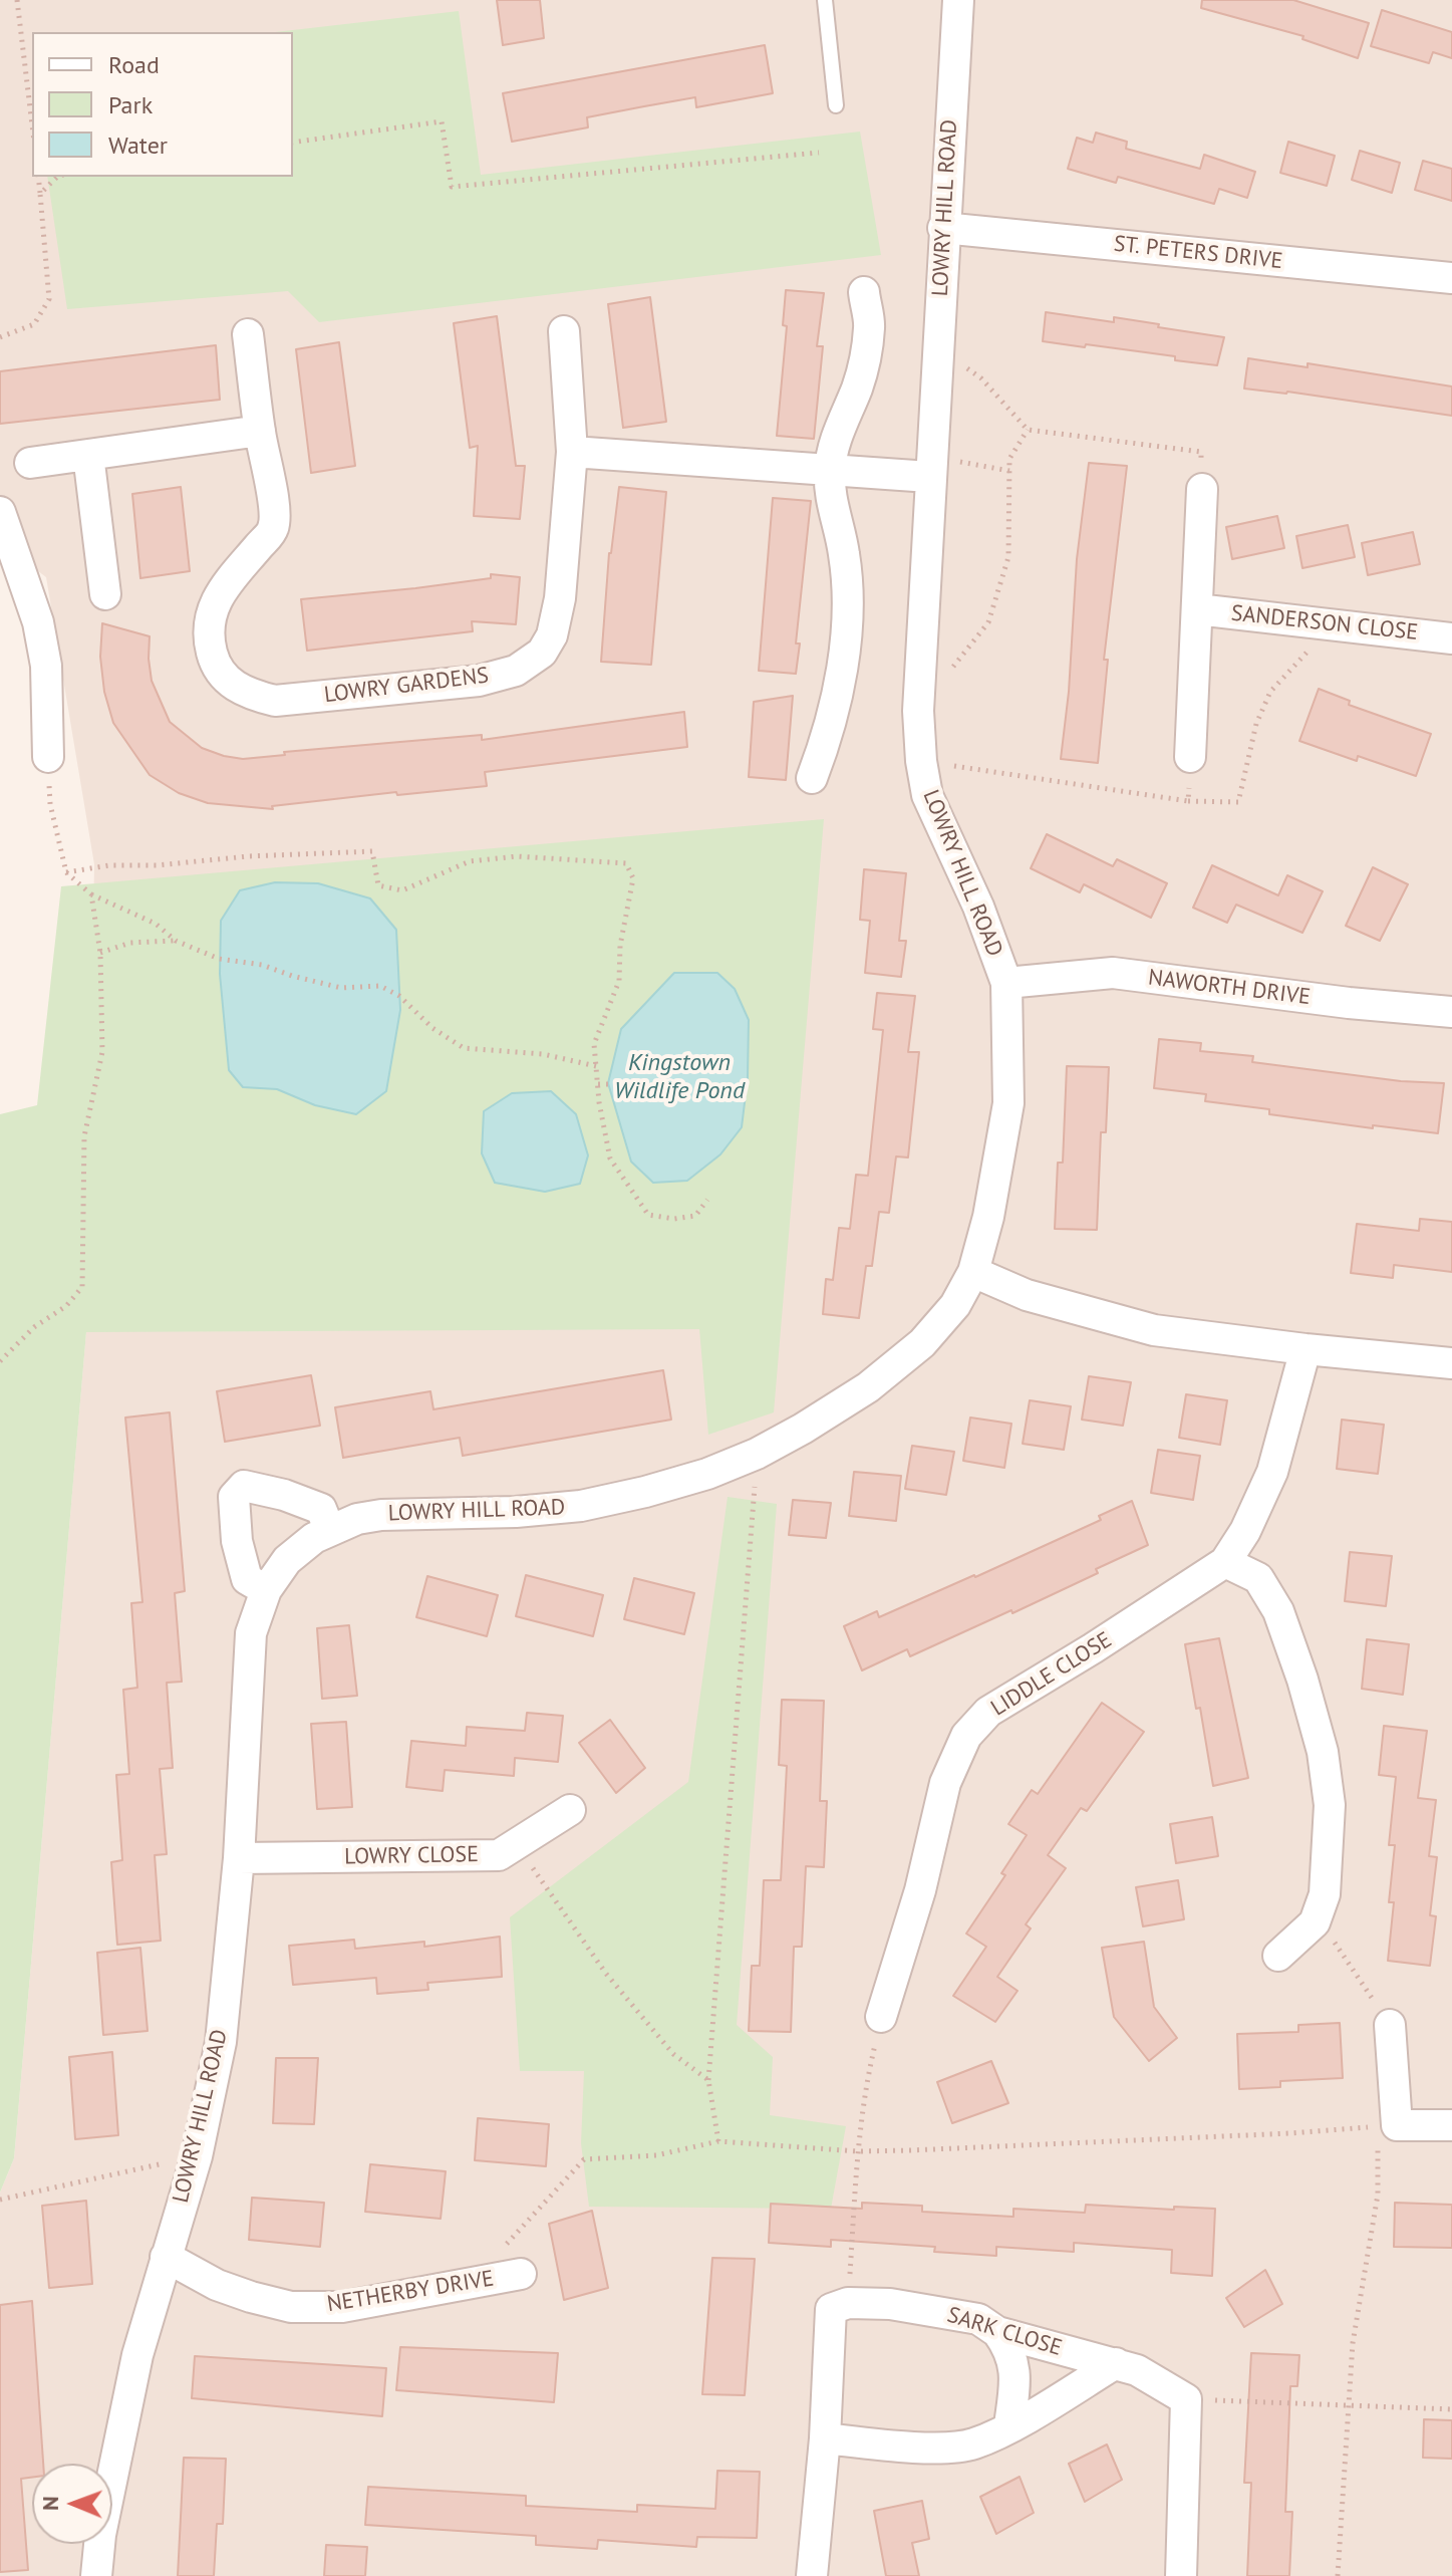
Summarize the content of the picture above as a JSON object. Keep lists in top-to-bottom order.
{
  "streets": {
    "street": [
      "LOWRY HILL ROAD",
      "ST. PETERS DRIVE",
      "SANDERSON CLOSE",
      "LOWRY GARDENS",
      "NAWORTH DRIVE",
      "LIDDLE CLOSE",
      "LOWRY CLOSE",
      "NETHERBY DRIVE",
      "SARK CLOSE"
    ]
  },
  "crossings": [
    ["LOWRY HILL ROAD", "ST. PETERS DRIVE"],
    ["LOWRY HILL ROAD", "NAWORTH DRIVE"],
    ["LOWRY HILL ROAD", "LOWRY CLOSE"],
    ["LOWRY HILL ROAD", "NETHERBY DRIVE"]
  ],
  "water": ["Kingstown Wildlife Pond"],
  "legend": ["Road", "Park", "Water"],
  "north": "left"
}
